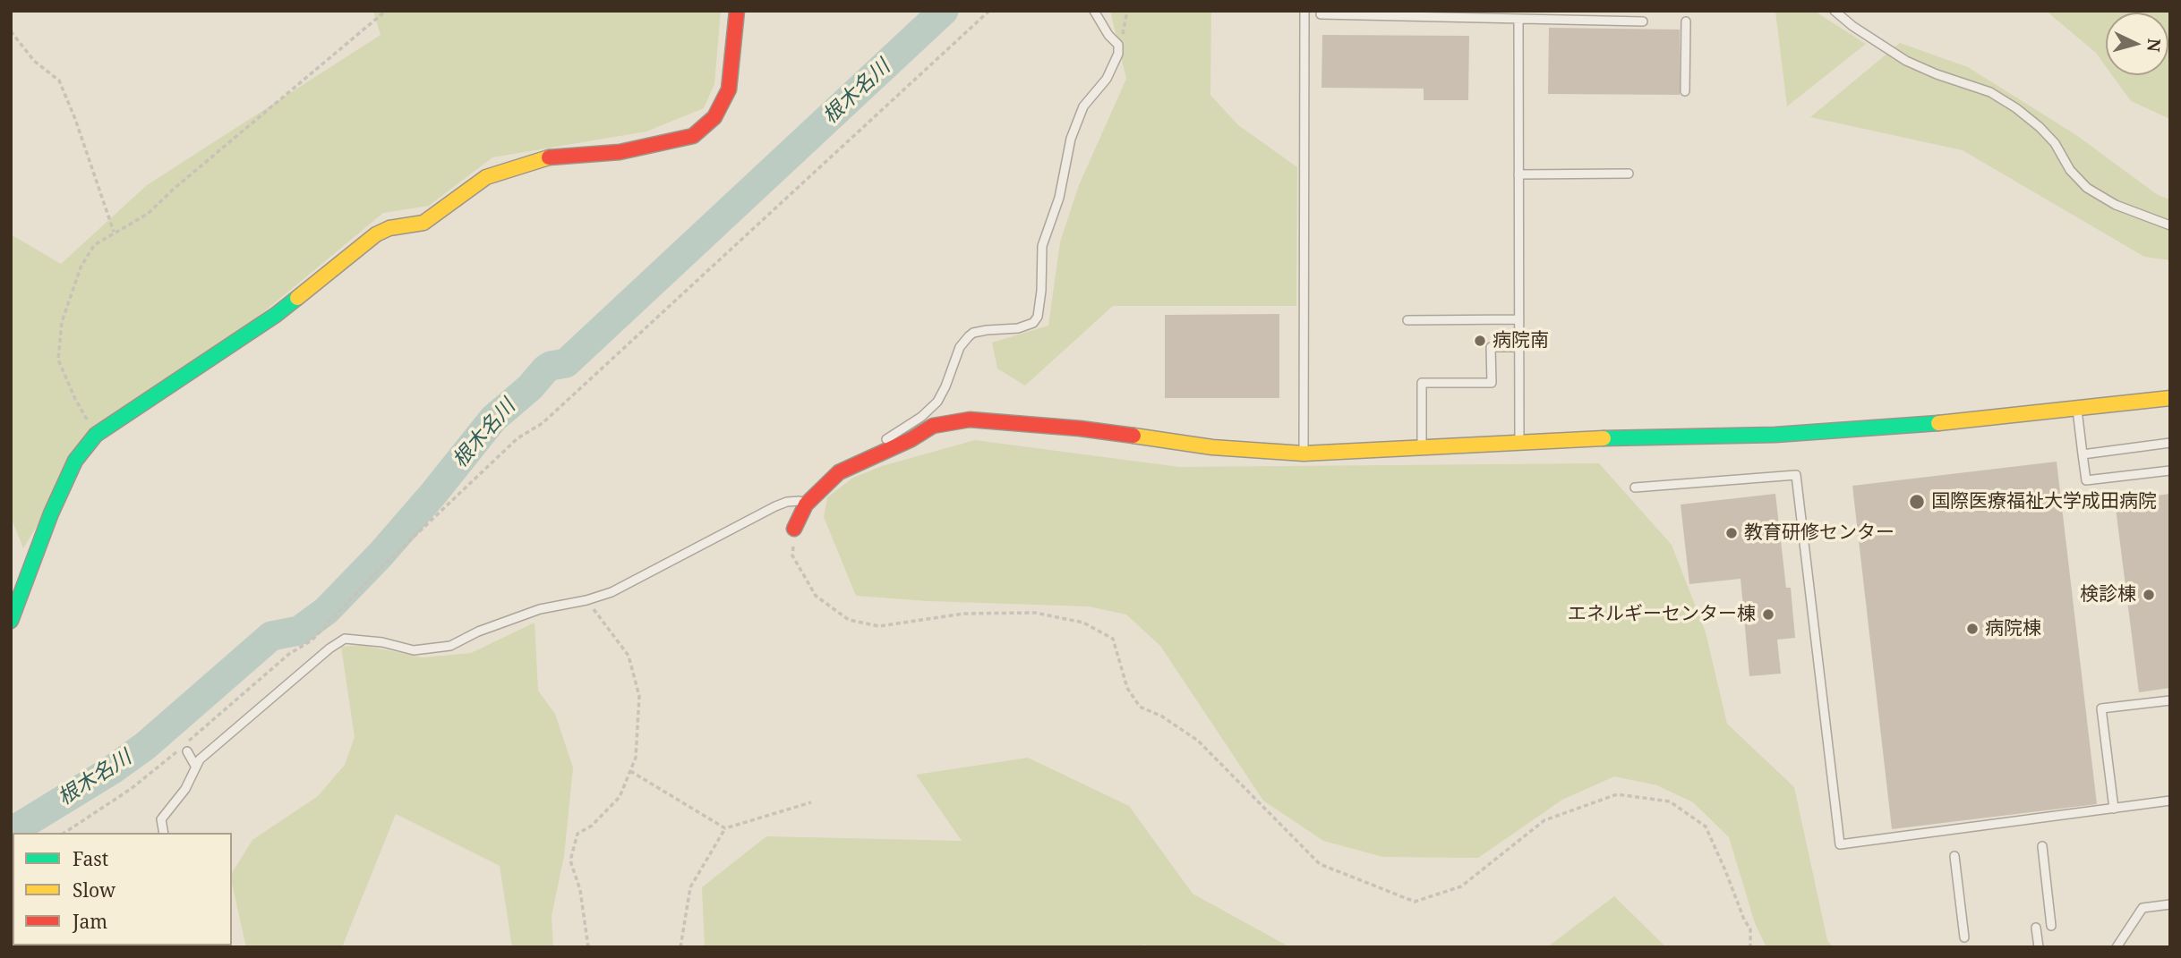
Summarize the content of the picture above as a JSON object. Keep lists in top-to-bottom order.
{
  "water": ["根木名川"],
  "places": [
    "病院南",
    "国際医療福祉大学成田病院",
    "教育研修センター",
    "検診棟",
    "エネルギーセンター棟",
    "病院棟"
  ],
  "legend": ["Fast", "Slow", "Jam"],
  "north": "right"
}
